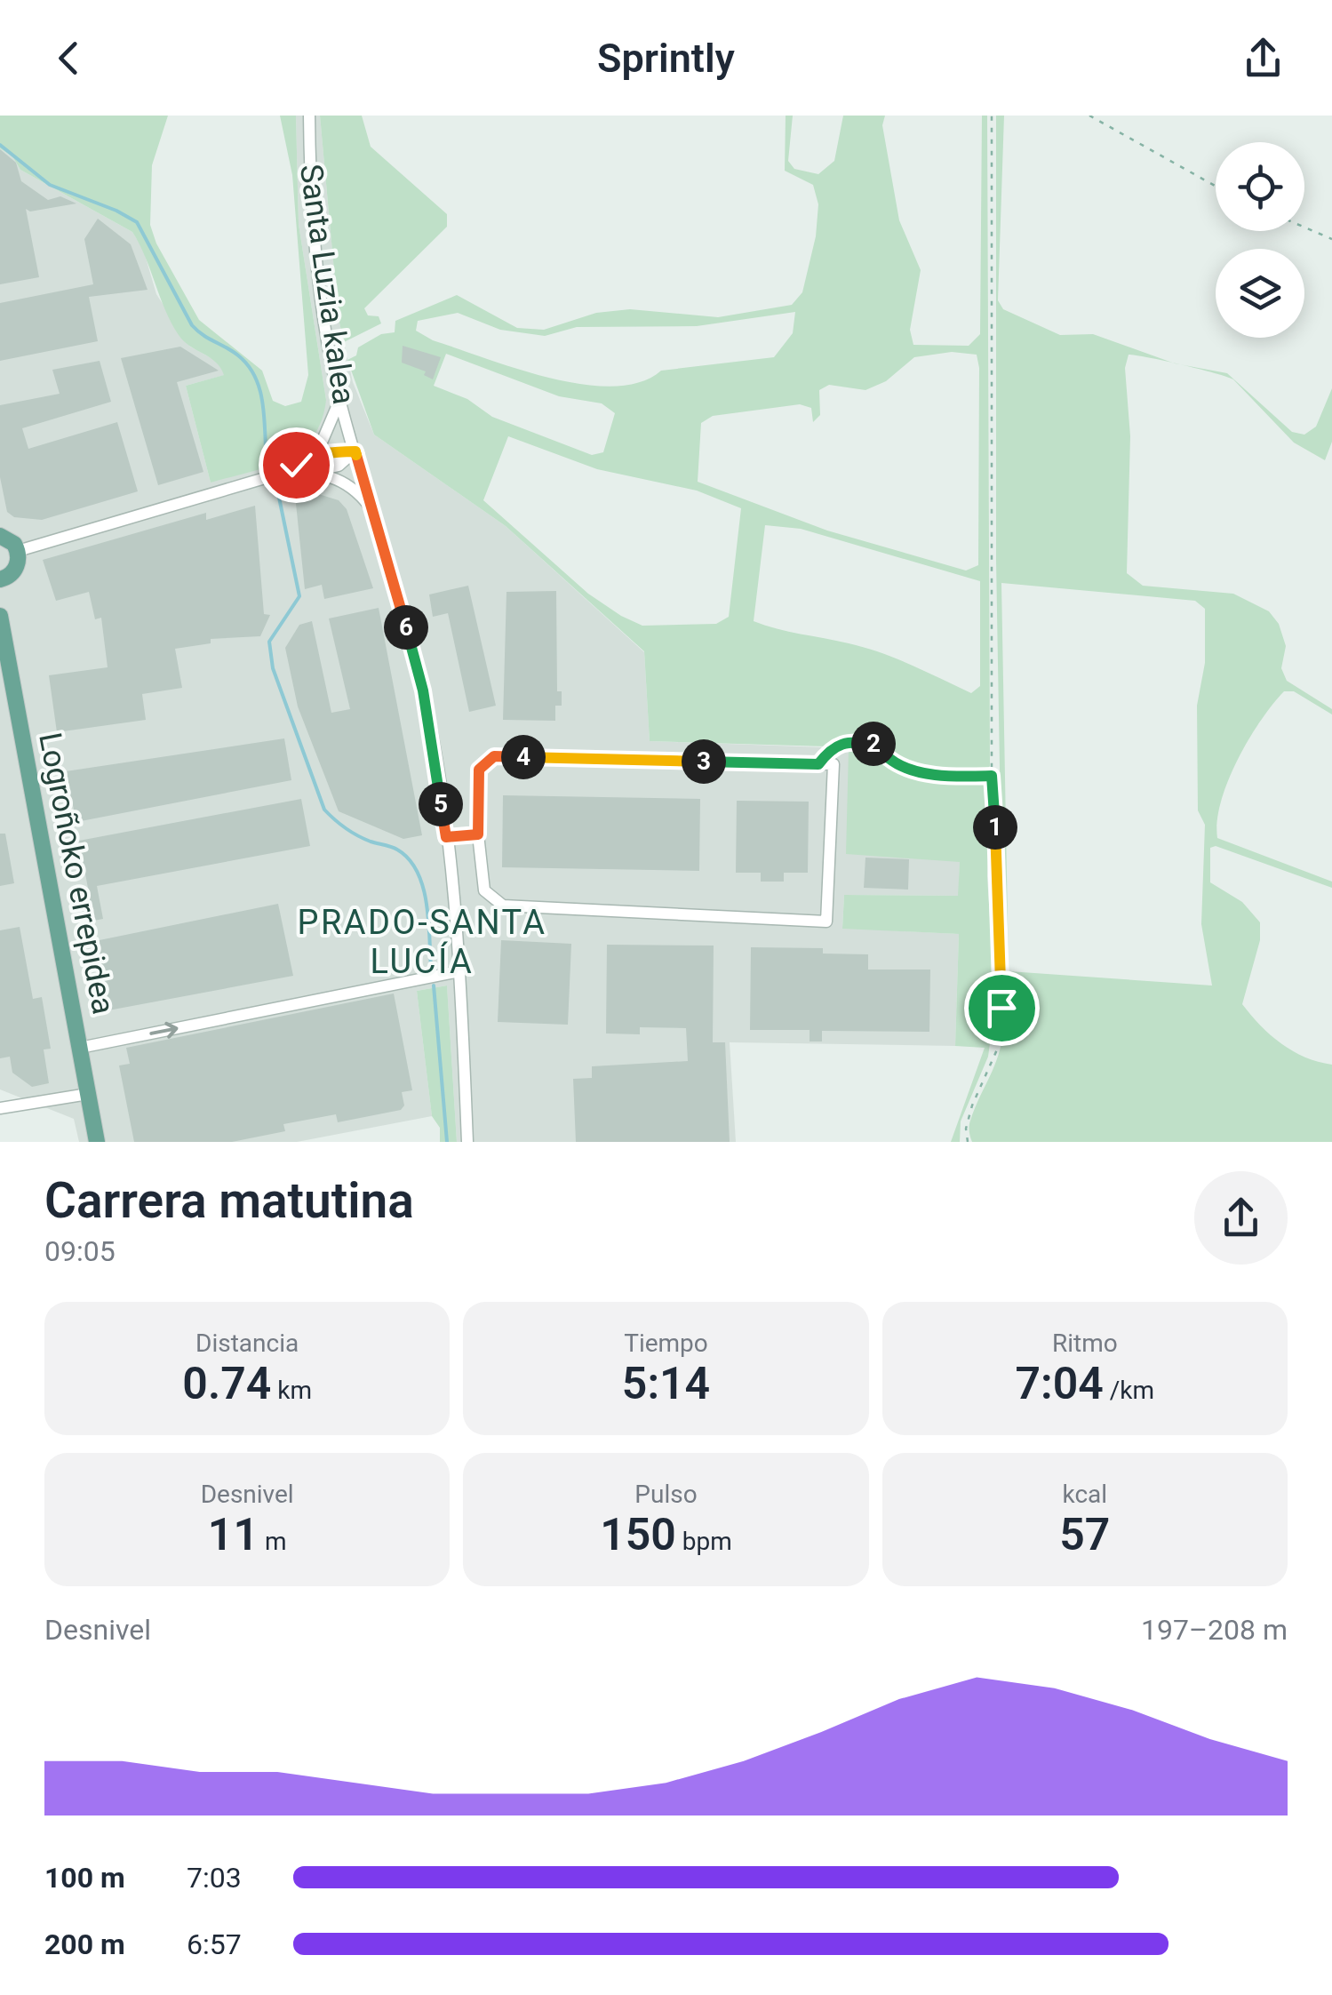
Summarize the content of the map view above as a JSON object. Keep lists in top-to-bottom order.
{
  "streets": {
    "main road": ["Logroñoko errepidea"],
    "street": ["Santa Luzia kalea"]
  },
  "districts": ["PRADO-SANTA LUCÍA"],
  "page": {
    "header": "Sprintly",
    "pins": [
      "6",
      "2",
      "4",
      "3",
      "5",
      "1"
    ],
    "heading": ["Carrera matutina", "09:05"],
    "stats": [
      ["Distancia", "0.74 km"],
      ["Tiempo", "5:14"],
      ["Ritmo", "7:04 /km"],
      ["Desnivel", "11 m"],
      ["Pulso", "150 bpm"],
      ["kcal", "57"]
    ],
    "chart": ["Desnivel", "197–208 m"],
    "list": [
      {
        "name": "100 m",
        "note": "7:03"
      },
      {
        "name": "200 m",
        "note": "6:57"
      }
    ]
  }
}
